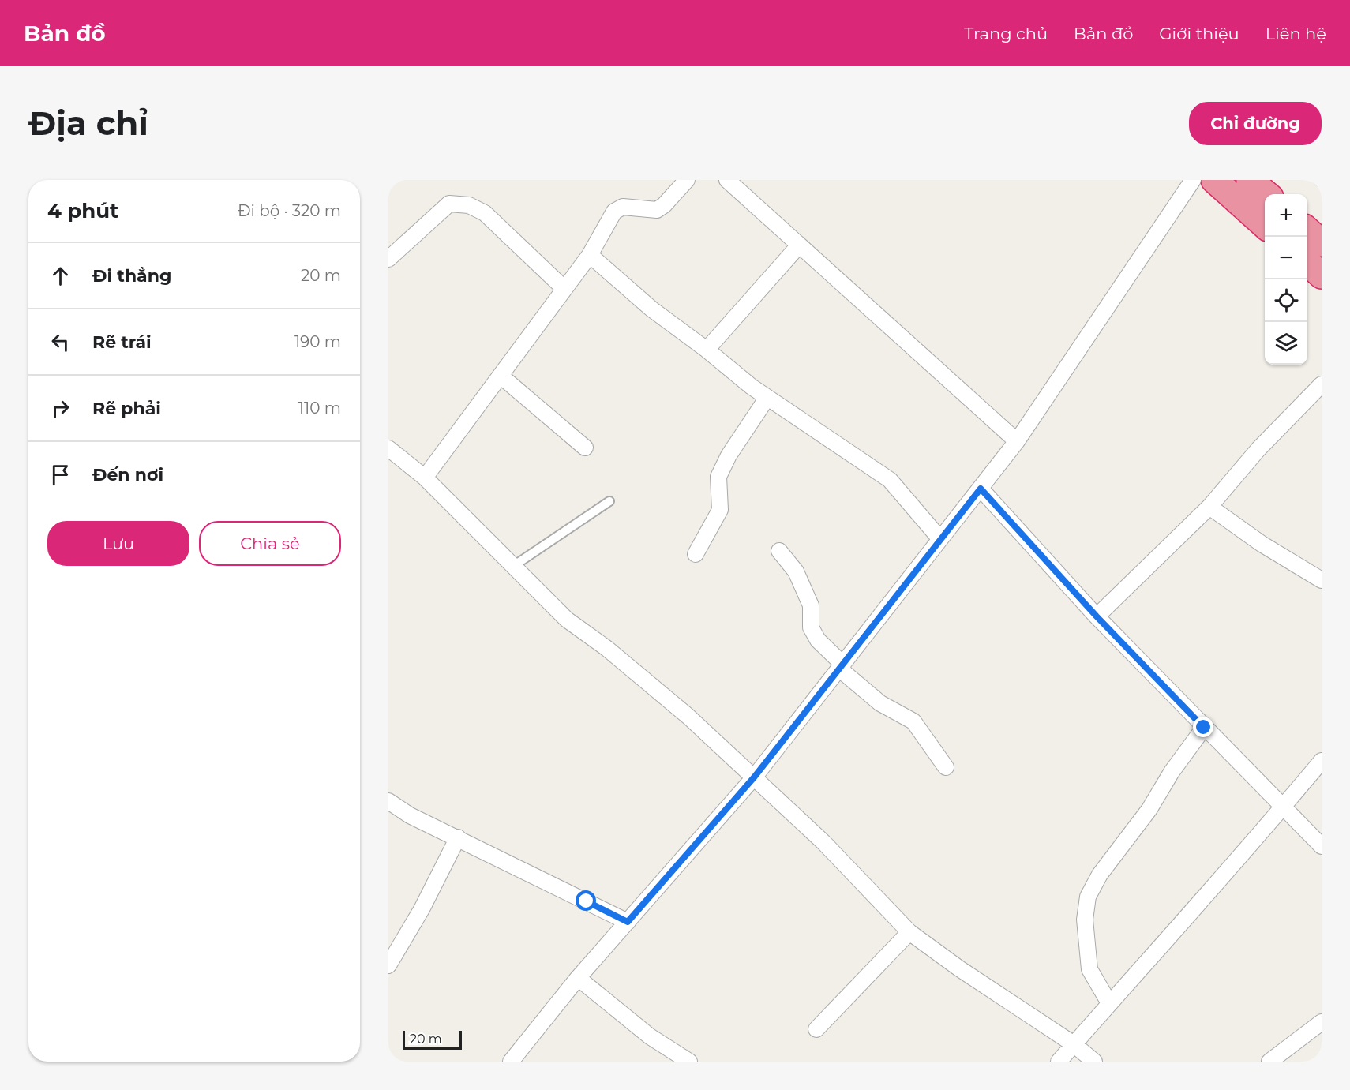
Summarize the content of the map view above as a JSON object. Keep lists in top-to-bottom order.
{
  "scale_bar": "20 m",
  "page": {
    "header": "Bản đồ",
    "nav": [
      "Trang chủ",
      "Bản đồ",
      "Giới thiệu",
      "Liên hệ"
    ],
    "buttons": [
      "Chỉ đường",
      ["Lưu", "Chia sẻ"]
    ],
    "title": "Địa chỉ",
    "heading": ["4 phút", "Đi bộ · 320 m"],
    "map_buttons": ["+", "−"],
    "list": [
      ["Đi thẳng", "20 m"],
      ["Rẽ trái", "190 m"],
      ["Rẽ phải", "110 m"],
      "Đến nơi"
    ],
    "scale": "20 m"
  }
}
